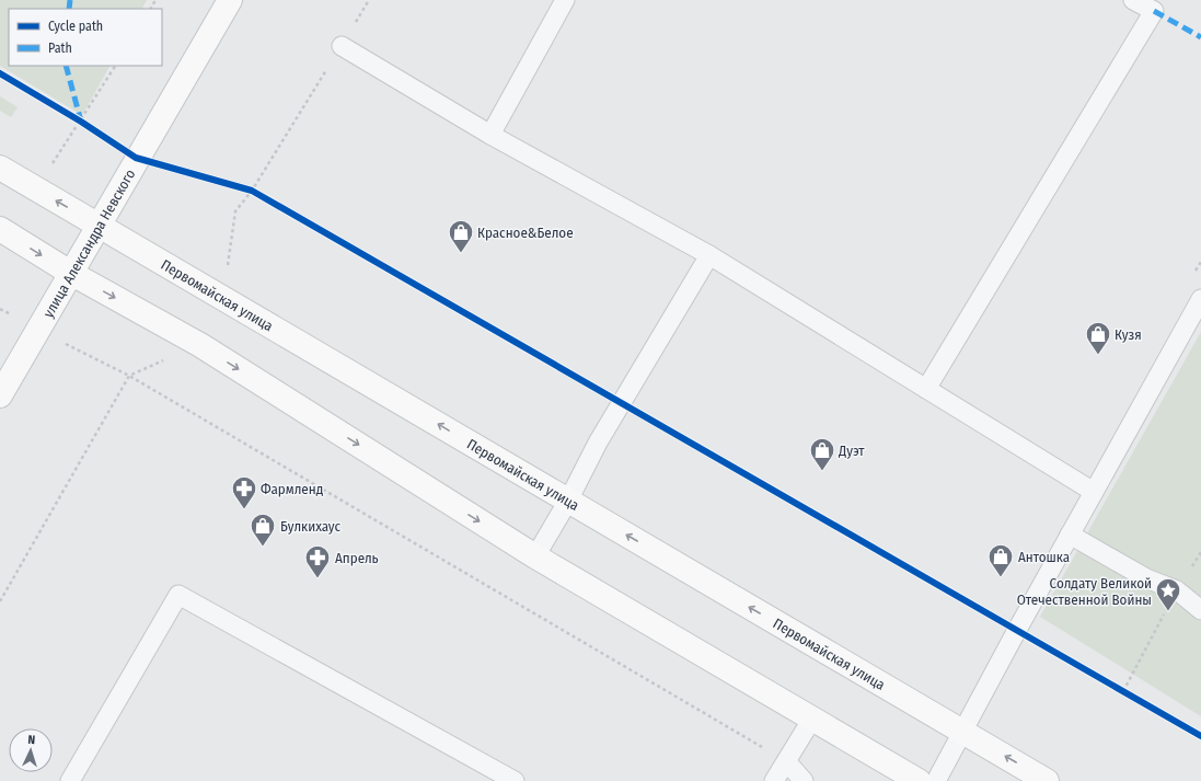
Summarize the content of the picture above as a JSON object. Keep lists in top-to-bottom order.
{
  "streets": {
    "main road": ["улица Александра Невского", "Первомайская улица"]
  },
  "crossings": [
    ["улица Александра Невского", "Первомайская улица"]
  ],
  "places": {
    "shop": [
      "Красное&Белое",
      "Кузя",
      "Дуэт",
      "Булкихаус",
      "Антошка"
    ],
    "pharmacy": ["Фармленд", "Апрель"],
    "place": ["Солдату Великой Отечественной Войны"]
  },
  "legend": ["Cycle path", "Path"],
  "north": "top"
}
